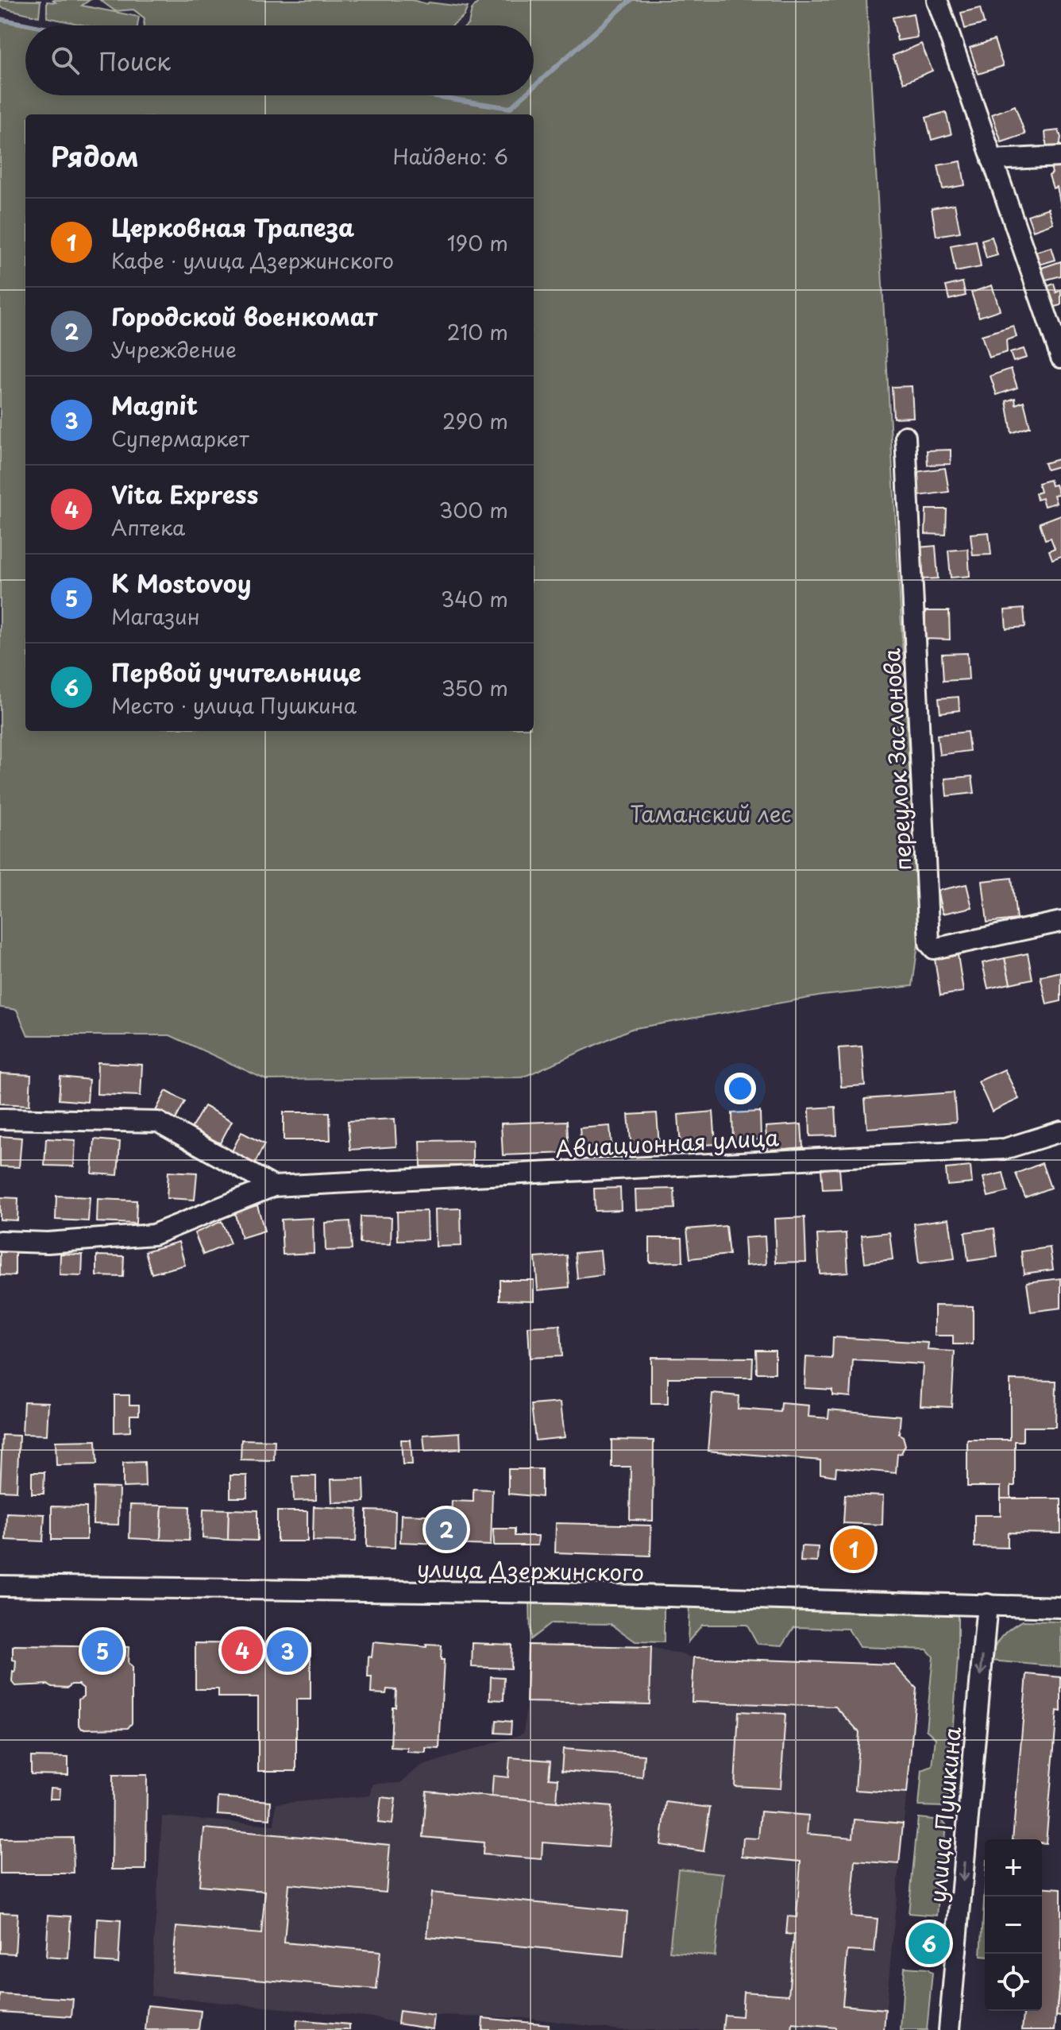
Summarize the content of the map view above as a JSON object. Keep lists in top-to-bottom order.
{
  "streets": {
    "street": [
      "переулок Заслонова",
      "Авиационная улица",
      "улица Дзержинского",
      "улица Пушкина"
    ]
  },
  "crossings": [
    ["улица Дзержинского", "улица Пушкина"]
  ],
  "one_way": ["улица Пушкина"],
  "parks": ["Таманский лес"],
  "page": {
    "search": "Поиск",
    "heading": ["Рядом", "Найдено: 6"],
    "list": [
      {
        "mark": "1",
        "name": "Церковная Трапеза",
        "note": "Кафе · улица Дзержинского",
        "value": "190 m"
      },
      {
        "mark": "2",
        "name": "Городской военкомат",
        "note": "Учреждение",
        "value": "210 m"
      },
      {
        "mark": "3",
        "name": "Magnit",
        "note": "Супермаркет",
        "value": "290 m"
      },
      {
        "mark": "4",
        "name": "Vita Express",
        "note": "Аптека",
        "value": "300 m"
      },
      {
        "mark": "5",
        "name": "К Mostovoy",
        "note": "Магазин",
        "value": "340 m"
      },
      {
        "mark": "6",
        "name": "Первой учительнице",
        "note": "Место · улица Пушкина",
        "value": "350 m"
      }
    ],
    "pins": [
      "2",
      "1",
      "4",
      "3",
      "5",
      "6"
    ],
    "map_buttons": ["+", "−"]
  }
}
